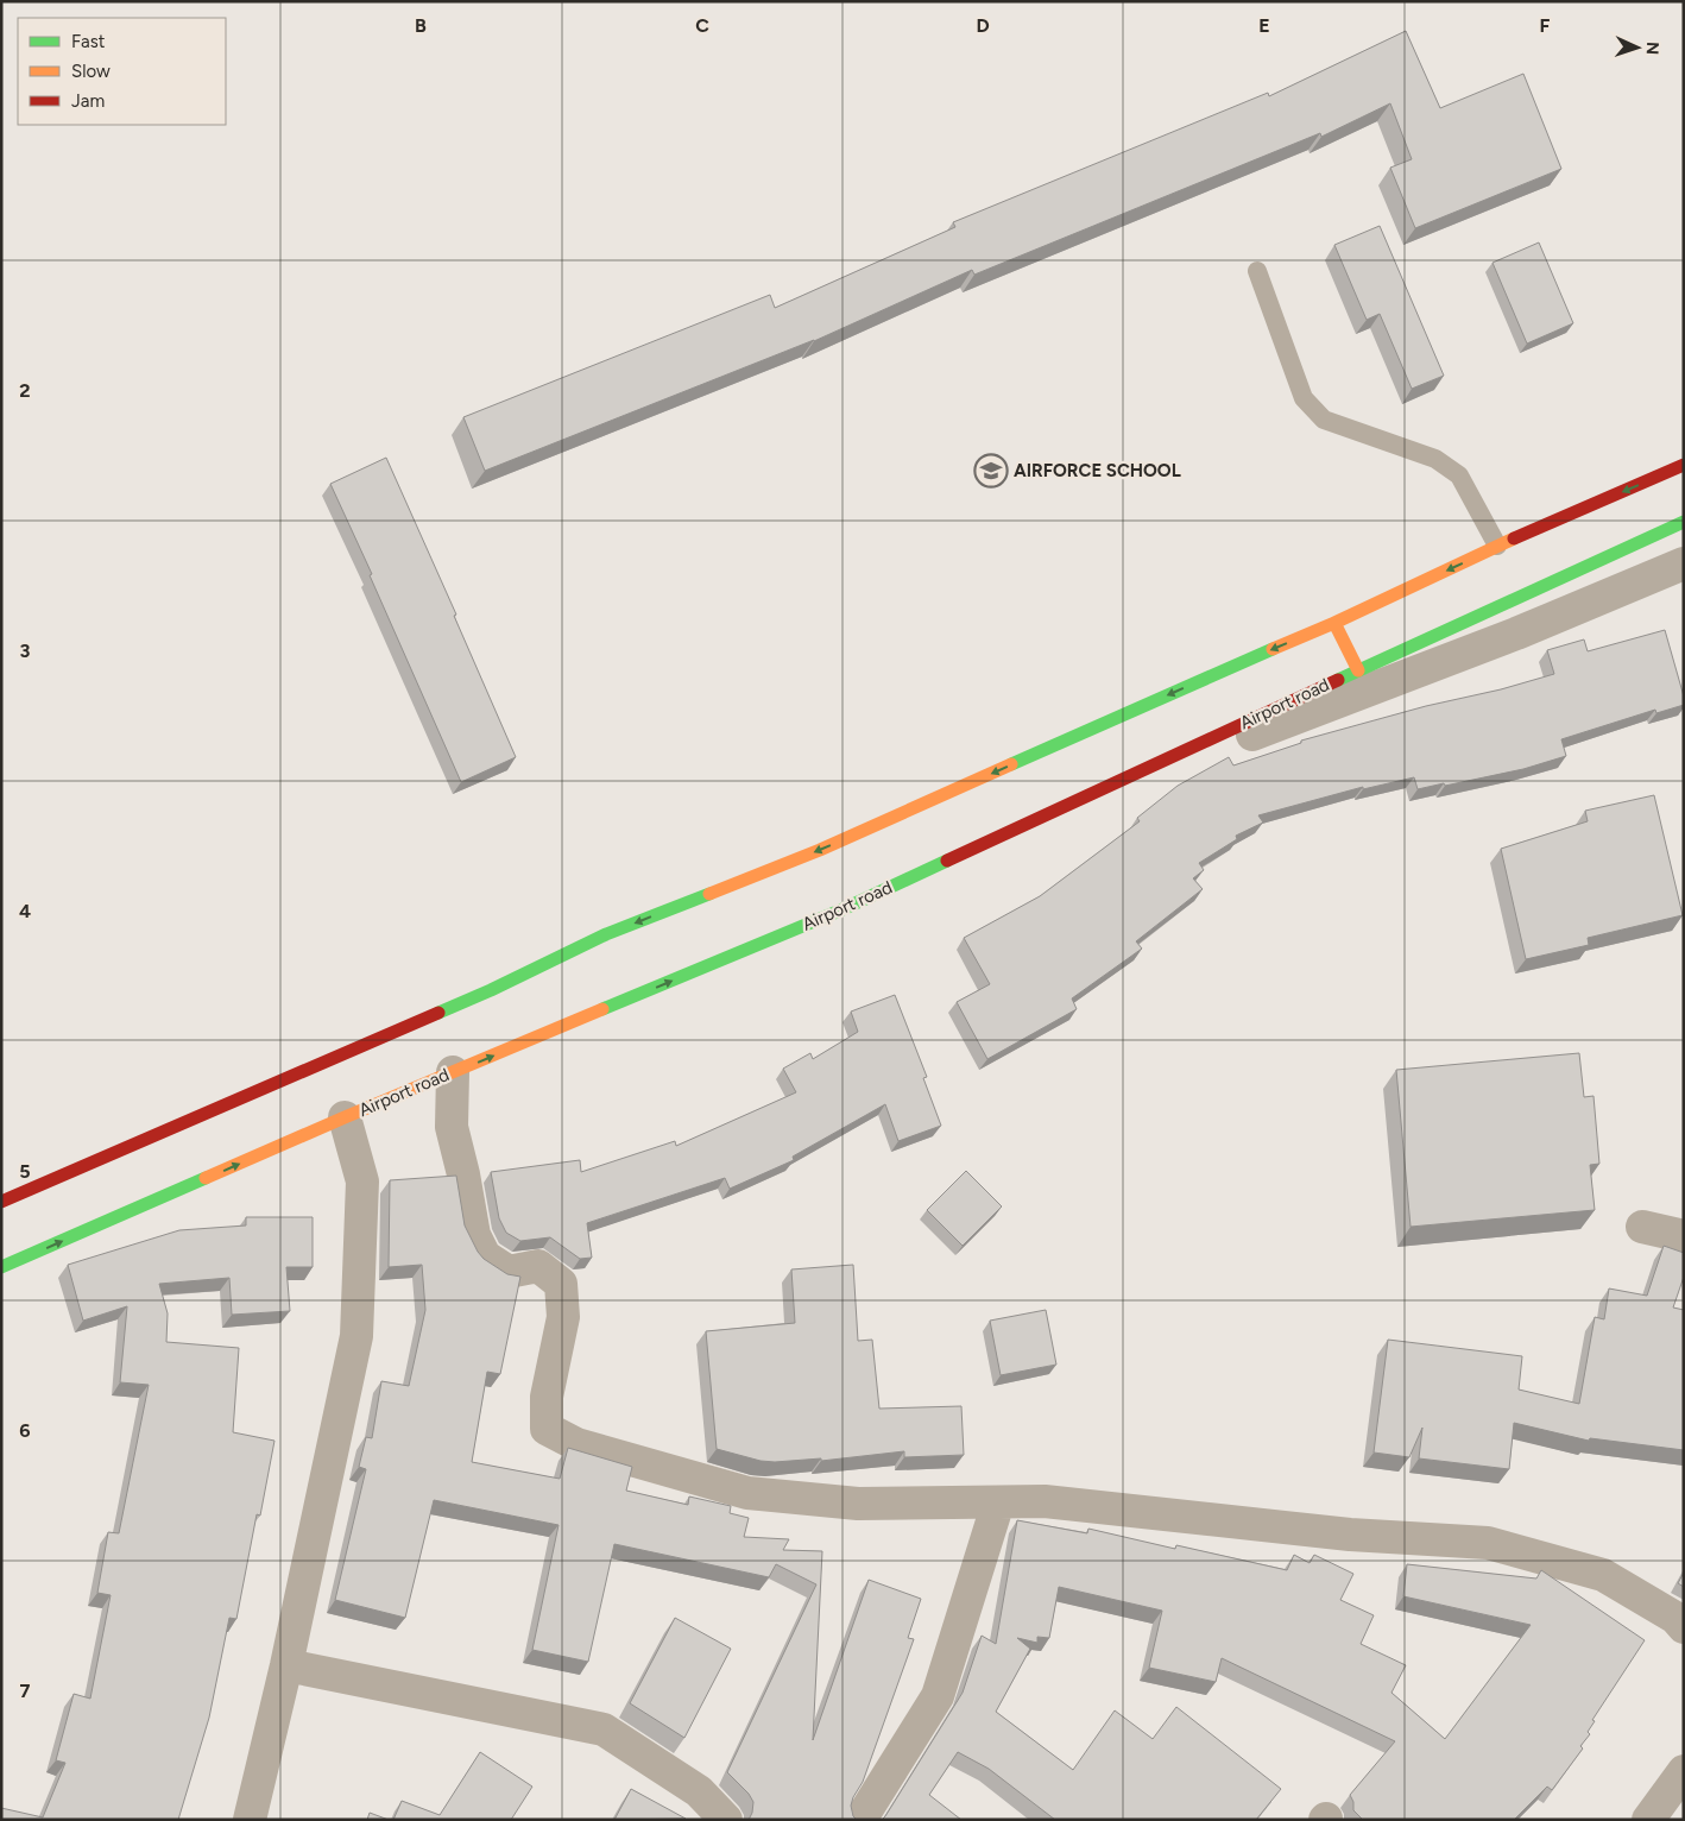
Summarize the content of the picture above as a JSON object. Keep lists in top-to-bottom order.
{
  "streets": {
    "main road": ["Airport road"]
  },
  "places": {
    "school or university": ["AIRFORCE SCHOOL"]
  },
  "legend": ["Fast", "Slow", "Jam"],
  "north": "right",
  "grid": {
    "columns": [
      "B",
      "C",
      "D",
      "E",
      "F"
    ],
    "rows": [
      "2",
      "3",
      "4",
      "5",
      "6",
      "7"
    ]
  }
}
